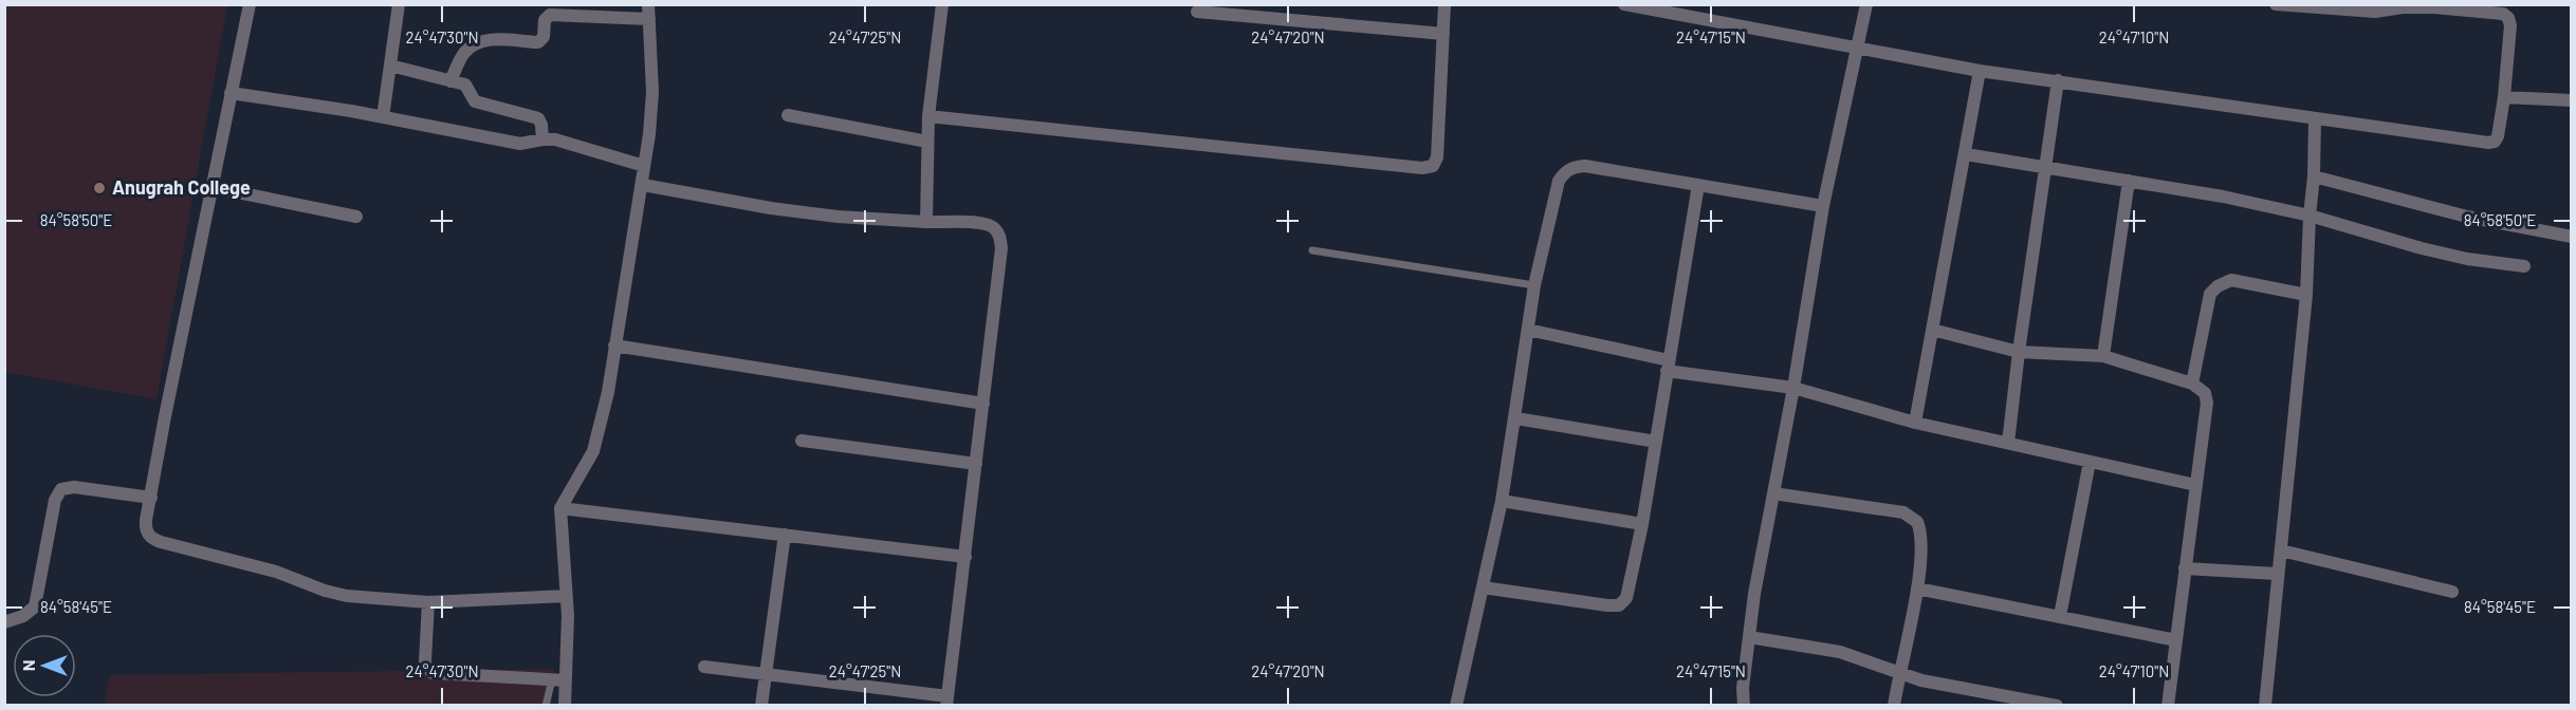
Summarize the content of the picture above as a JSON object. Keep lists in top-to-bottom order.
{
  "places": ["Anugrah College"],
  "north": "left",
  "coordinates": [
    "24°47'30\"N",
    "24°47'25\"N",
    "24°47'20\"N",
    "24°47'15\"N",
    "24°47'10\"N",
    "84°58'50\"E",
    "84°58'45\"E"
  ]
}
